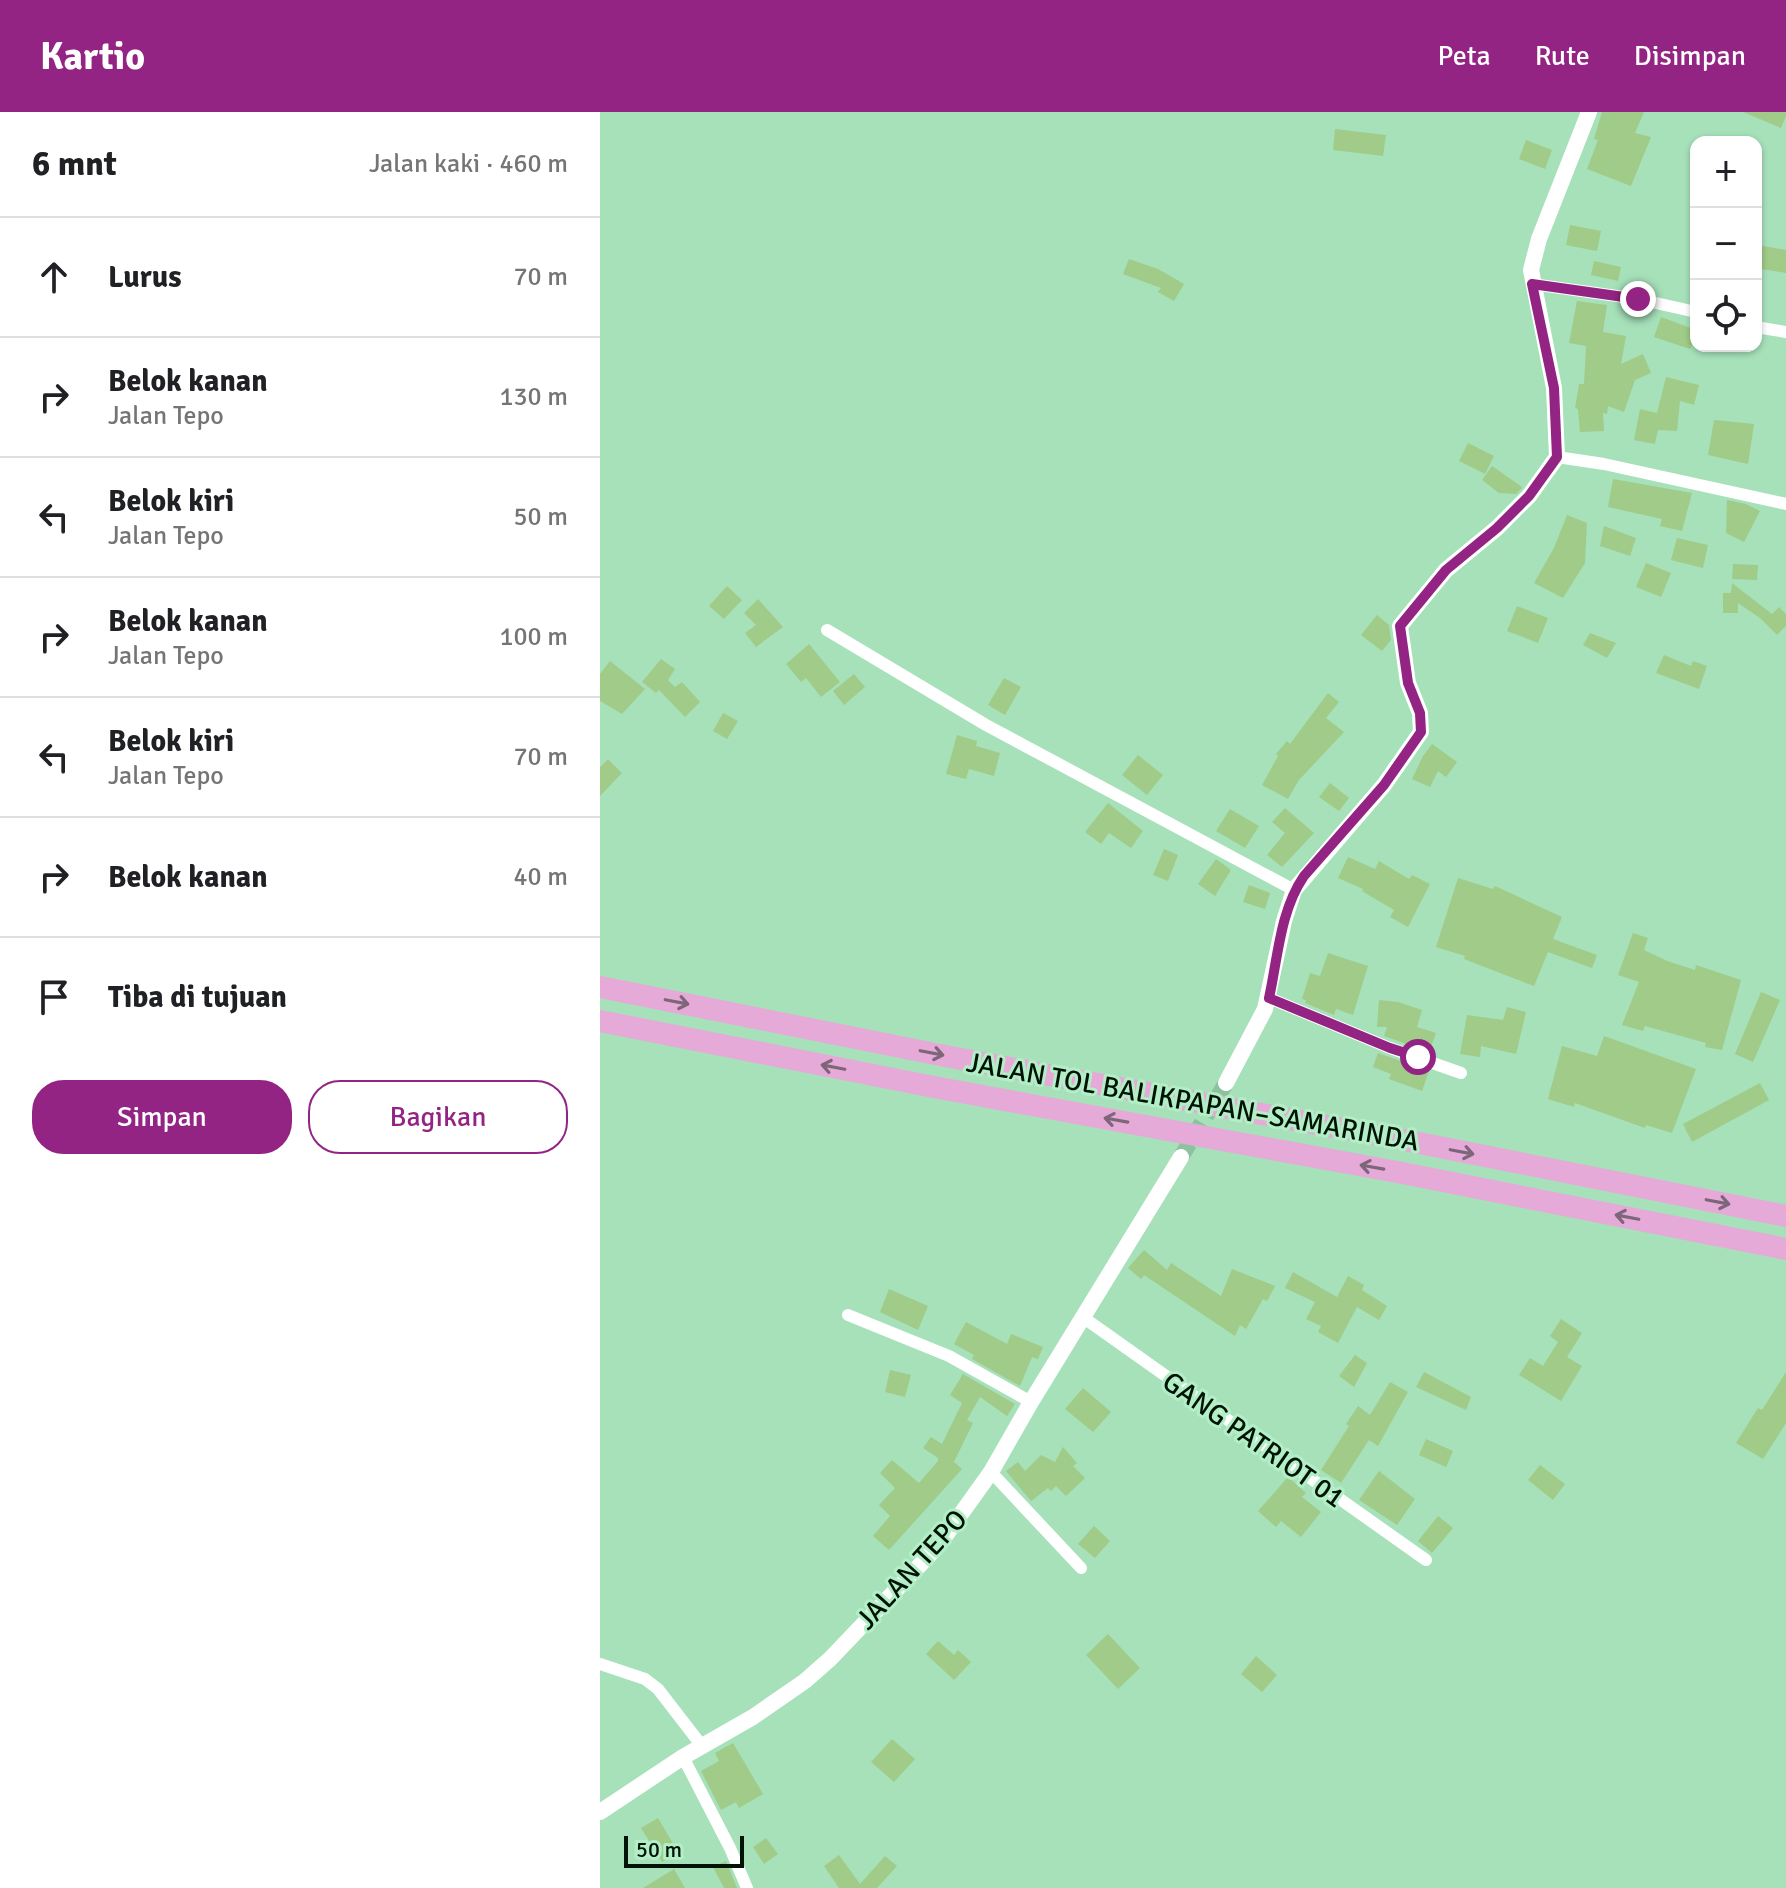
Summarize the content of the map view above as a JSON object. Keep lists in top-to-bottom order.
{
  "streets": {
    "highway": ["JALAN TOL BALIKPAPAN–SAMARINDA"],
    "street": ["GANG PATRIOT 01", "JALAN TEPO"]
  },
  "crossings": [
    ["GANG PATRIOT 01", "JALAN TEPO"]
  ],
  "scale_bar": "50 m",
  "page": {
    "header": "Kartio",
    "nav": ["Peta", "Rute", "Disimpan"],
    "heading": ["6 mnt", "Jalan kaki · 460 m"],
    "map_buttons": ["+", "−"],
    "list": [
      ["Lurus", "70 m"],
      ["Belok kanan", "Jalan Tepo", "130 m"],
      ["Belok kiri", "Jalan Tepo", "50 m"],
      ["Belok kanan", "Jalan Tepo", "100 m"],
      ["Belok kiri", "Jalan Tepo", "70 m"],
      ["Belok kanan", "40 m"],
      "Tiba di tujuan"
    ],
    "buttons": ["Simpan", "Bagikan"],
    "scale": "50 m"
  }
}
